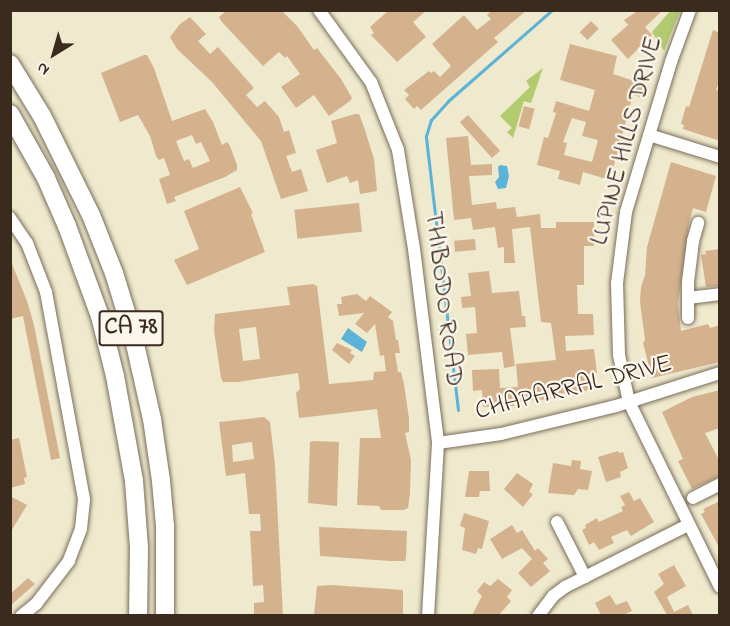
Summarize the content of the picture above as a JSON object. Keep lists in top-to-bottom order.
{
  "streets": {
    "highway": ["CA 78"],
    "street": ["LUPINE HILLS DRIVE", "THIBODO ROAD", "CHAPARRAL DRIVE"]
  },
  "crossings": [
    ["LUPINE HILLS DRIVE", "CHAPARRAL DRIVE"],
    ["THIBODO ROAD", "CHAPARRAL DRIVE"]
  ],
  "north": "bottom left"
}
